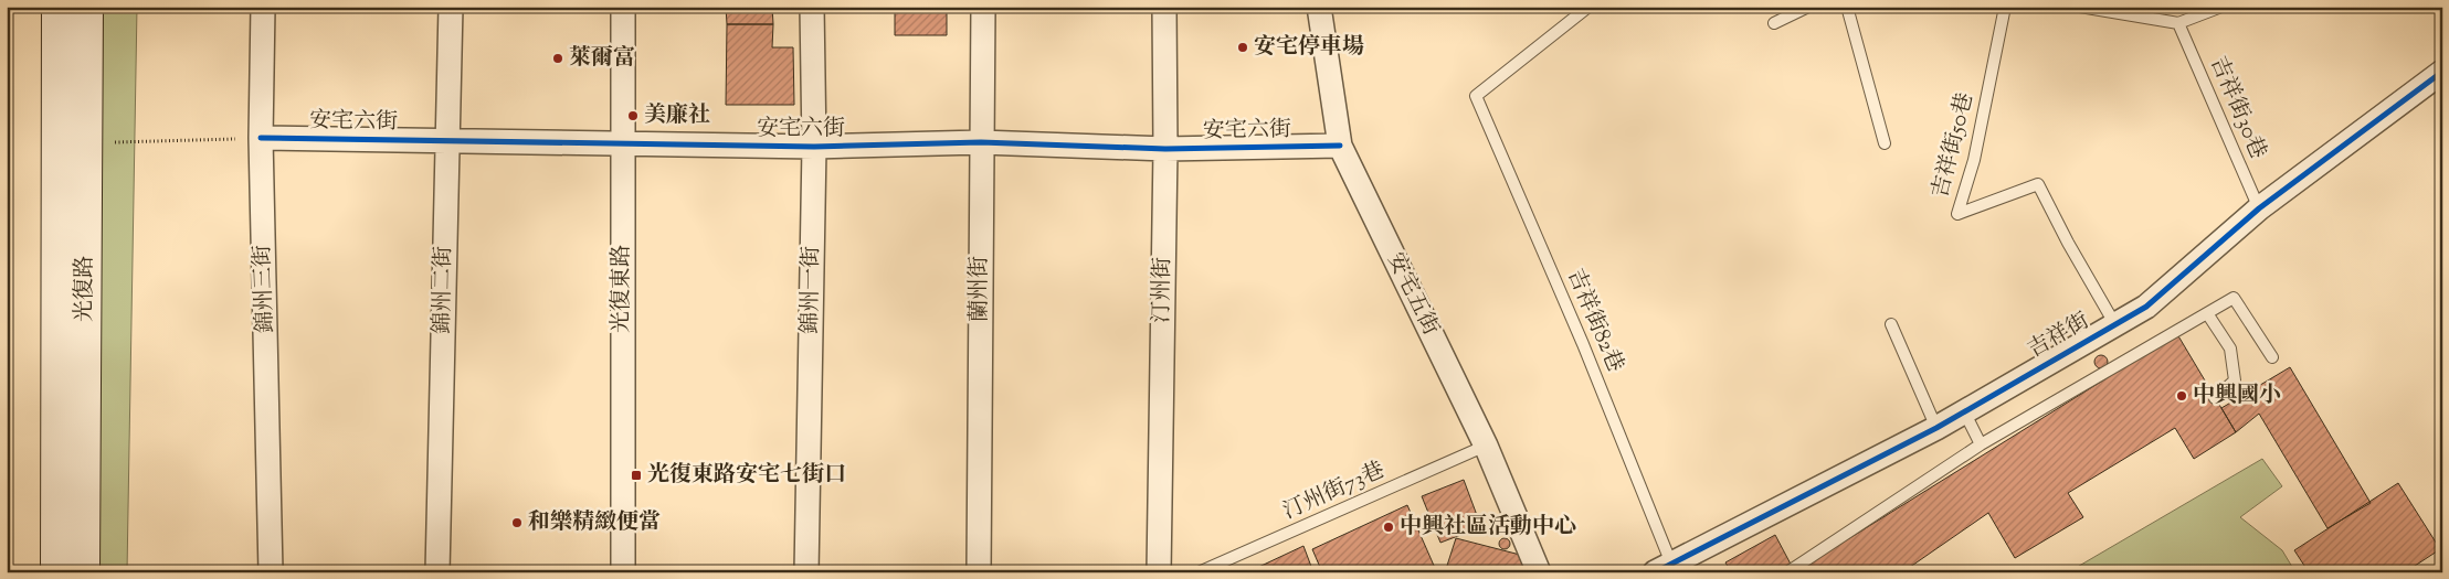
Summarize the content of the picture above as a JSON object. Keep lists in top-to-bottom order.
{
  "streets": {
    "street": [
      "安宅六街",
      "光復路",
      "錦州三街",
      "光復東路",
      "蘭州街",
      "錦州二街",
      "錦州一街",
      "汀州街",
      "安宅五街",
      "吉祥街"
    ],
    "lane": [
      "吉祥街30巷",
      "吉祥街50巷",
      "吉祥街82巷",
      "汀州街73巷"
    ]
  },
  "crossings": [
    ["吉祥街30巷", "吉祥街"],
    ["安宅六街", "錦州三街"],
    ["安宅六街", "光復東路"],
    ["安宅六街", "蘭州街"],
    ["安宅六街", "錦州二街"],
    ["安宅六街", "錦州一街"],
    ["安宅六街", "汀州街"],
    ["安宅六街", "安宅五街"],
    ["吉祥街50巷", "吉祥街"],
    ["安宅五街", "汀州街73巷"],
    ["吉祥街82巷", "吉祥街"]
  ],
  "places": {
    "other": [
      "安宅停車場",
      "萊爾富",
      "美廉社",
      "中興國小",
      "和樂精緻便當",
      "中興社區活動中心"
    ],
    "transit": ["光復東路安宅七街口"]
  }
}
